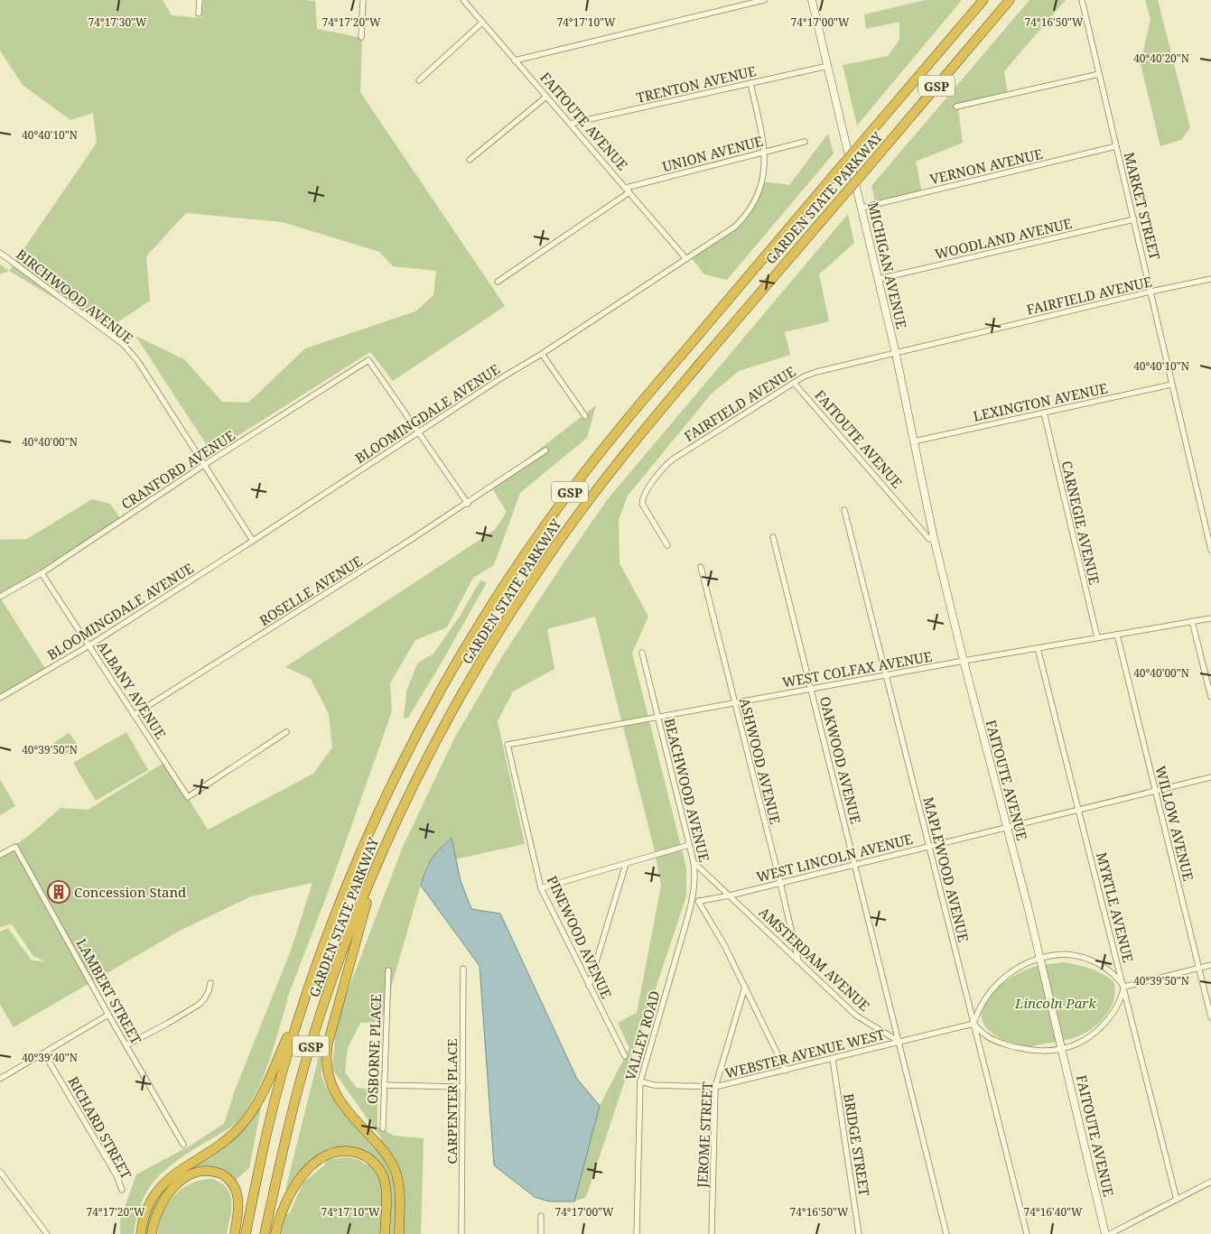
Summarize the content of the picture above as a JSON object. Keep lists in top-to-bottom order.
{
  "streets": {
    "highway": ["GSP", "GARDEN STATE PARKWAY"],
    "street": [
      "TRENTON AVENUE",
      "FAITOUTE AVENUE",
      "UNION AVENUE",
      "VERNON AVENUE",
      "MARKET STREET",
      "WOODLAND AVENUE",
      "MICHIGAN AVENUE",
      "FAIRFIELD AVENUE",
      "BIRCHWOOD AVENUE",
      "LEXINGTON AVENUE",
      "BLOOMINGDALE AVENUE",
      "CRANFORD AVENUE",
      "CARNEGIE AVENUE",
      "ROSELLE AVENUE",
      "WEST COLFAX AVENUE",
      "ALBANY AVENUE",
      "OAKWOOD AVENUE",
      "ASHWOOD AVENUE",
      "BEACHWOOD AVENUE",
      "WILLOW AVENUE",
      "WEST LINCOLN AVENUE",
      "MAPLEWOOD AVENUE",
      "MYRTLE AVENUE",
      "PINEWOOD AVENUE",
      "AMSTERDAM AVENUE",
      "LAMBERT STREET",
      "VALLEY ROAD",
      "OSBORNE PLACE",
      "WEBSTER AVENUE WEST",
      "CARPENTER PLACE",
      "RICHARD STREET",
      "JEROME STREET",
      "BRIDGE STREET"
    ]
  },
  "crossings": [
    ["TRENTON AVENUE", "FAITOUTE AVENUE"],
    ["TRENTON AVENUE", "MICHIGAN AVENUE"],
    ["TRENTON AVENUE", "BLOOMINGDALE AVENUE"],
    ["FAITOUTE AVENUE", "UNION AVENUE"],
    ["FAITOUTE AVENUE", "MICHIGAN AVENUE"],
    ["FAITOUTE AVENUE", "FAIRFIELD AVENUE"],
    ["FAITOUTE AVENUE", "BLOOMINGDALE AVENUE"],
    ["FAITOUTE AVENUE", "WEST COLFAX AVENUE"],
    ["FAITOUTE AVENUE", "WEST LINCOLN AVENUE"],
    ["UNION AVENUE", "BLOOMINGDALE AVENUE"],
    ["VERNON AVENUE", "MARKET STREET"],
    ["VERNON AVENUE", "MICHIGAN AVENUE"],
    ["MARKET STREET", "WOODLAND AVENUE"],
    ["MARKET STREET", "FAIRFIELD AVENUE"],
    ["MARKET STREET", "LEXINGTON AVENUE"],
    ["WOODLAND AVENUE", "MICHIGAN AVENUE"],
    ["MICHIGAN AVENUE", "FAIRFIELD AVENUE"],
    ["MICHIGAN AVENUE", "LEXINGTON AVENUE"],
    ["BIRCHWOOD AVENUE", "BLOOMINGDALE AVENUE"],
    ["BIRCHWOOD AVENUE", "CRANFORD AVENUE"],
    ["LEXINGTON AVENUE", "CARNEGIE AVENUE"],
    ["BLOOMINGDALE AVENUE", "CRANFORD AVENUE"],
    ["BLOOMINGDALE AVENUE", "ALBANY AVENUE"],
    ["CRANFORD AVENUE", "ALBANY AVENUE"],
    ["CARNEGIE AVENUE", "WEST COLFAX AVENUE"],
    ["ROSELLE AVENUE", "ALBANY AVENUE"],
    ["WEST COLFAX AVENUE", "OAKWOOD AVENUE"],
    ["WEST COLFAX AVENUE", "ASHWOOD AVENUE"],
    ["WEST COLFAX AVENUE", "BEACHWOOD AVENUE"],
    ["WEST COLFAX AVENUE", "WILLOW AVENUE"],
    ["WEST COLFAX AVENUE", "MAPLEWOOD AVENUE"],
    ["WEST COLFAX AVENUE", "MYRTLE AVENUE"],
    ["WEST COLFAX AVENUE", "PINEWOOD AVENUE"],
    ["OAKWOOD AVENUE", "WEST LINCOLN AVENUE"],
    ["OAKWOOD AVENUE", "AMSTERDAM AVENUE"],
    ["OAKWOOD AVENUE", "WEBSTER AVENUE WEST"],
    ["ASHWOOD AVENUE", "WEST LINCOLN AVENUE"],
    ["ASHWOOD AVENUE", "AMSTERDAM AVENUE"],
    ["BEACHWOOD AVENUE", "AMSTERDAM AVENUE"],
    ["BEACHWOOD AVENUE", "VALLEY ROAD"],
    ["WILLOW AVENUE", "WEST LINCOLN AVENUE"],
    ["WEST LINCOLN AVENUE", "MAPLEWOOD AVENUE"],
    ["WEST LINCOLN AVENUE", "MYRTLE AVENUE"],
    ["WEST LINCOLN AVENUE", "AMSTERDAM AVENUE"],
    ["MAPLEWOOD AVENUE", "WEBSTER AVENUE WEST"],
    ["AMSTERDAM AVENUE", "WEBSTER AVENUE WEST"],
    ["VALLEY ROAD", "WEBSTER AVENUE WEST"],
    ["WEBSTER AVENUE WEST", "JEROME STREET"],
    ["WEBSTER AVENUE WEST", "BRIDGE STREET"]
  ],
  "parks": ["Lincoln Park"],
  "places": {
    "building": ["Concession Stand"]
  },
  "coordinates": [
    "74°17'30\"W",
    "74°17'20\"W",
    "74°17'10\"W",
    "74°17'00\"W",
    "74°16'50\"W",
    "40°40'20\"N",
    "40°40'10\"N",
    "40°40'00\"N",
    "40°39'50\"N",
    "40°39'40\"N",
    "74°16'40\"W"
  ]
}
